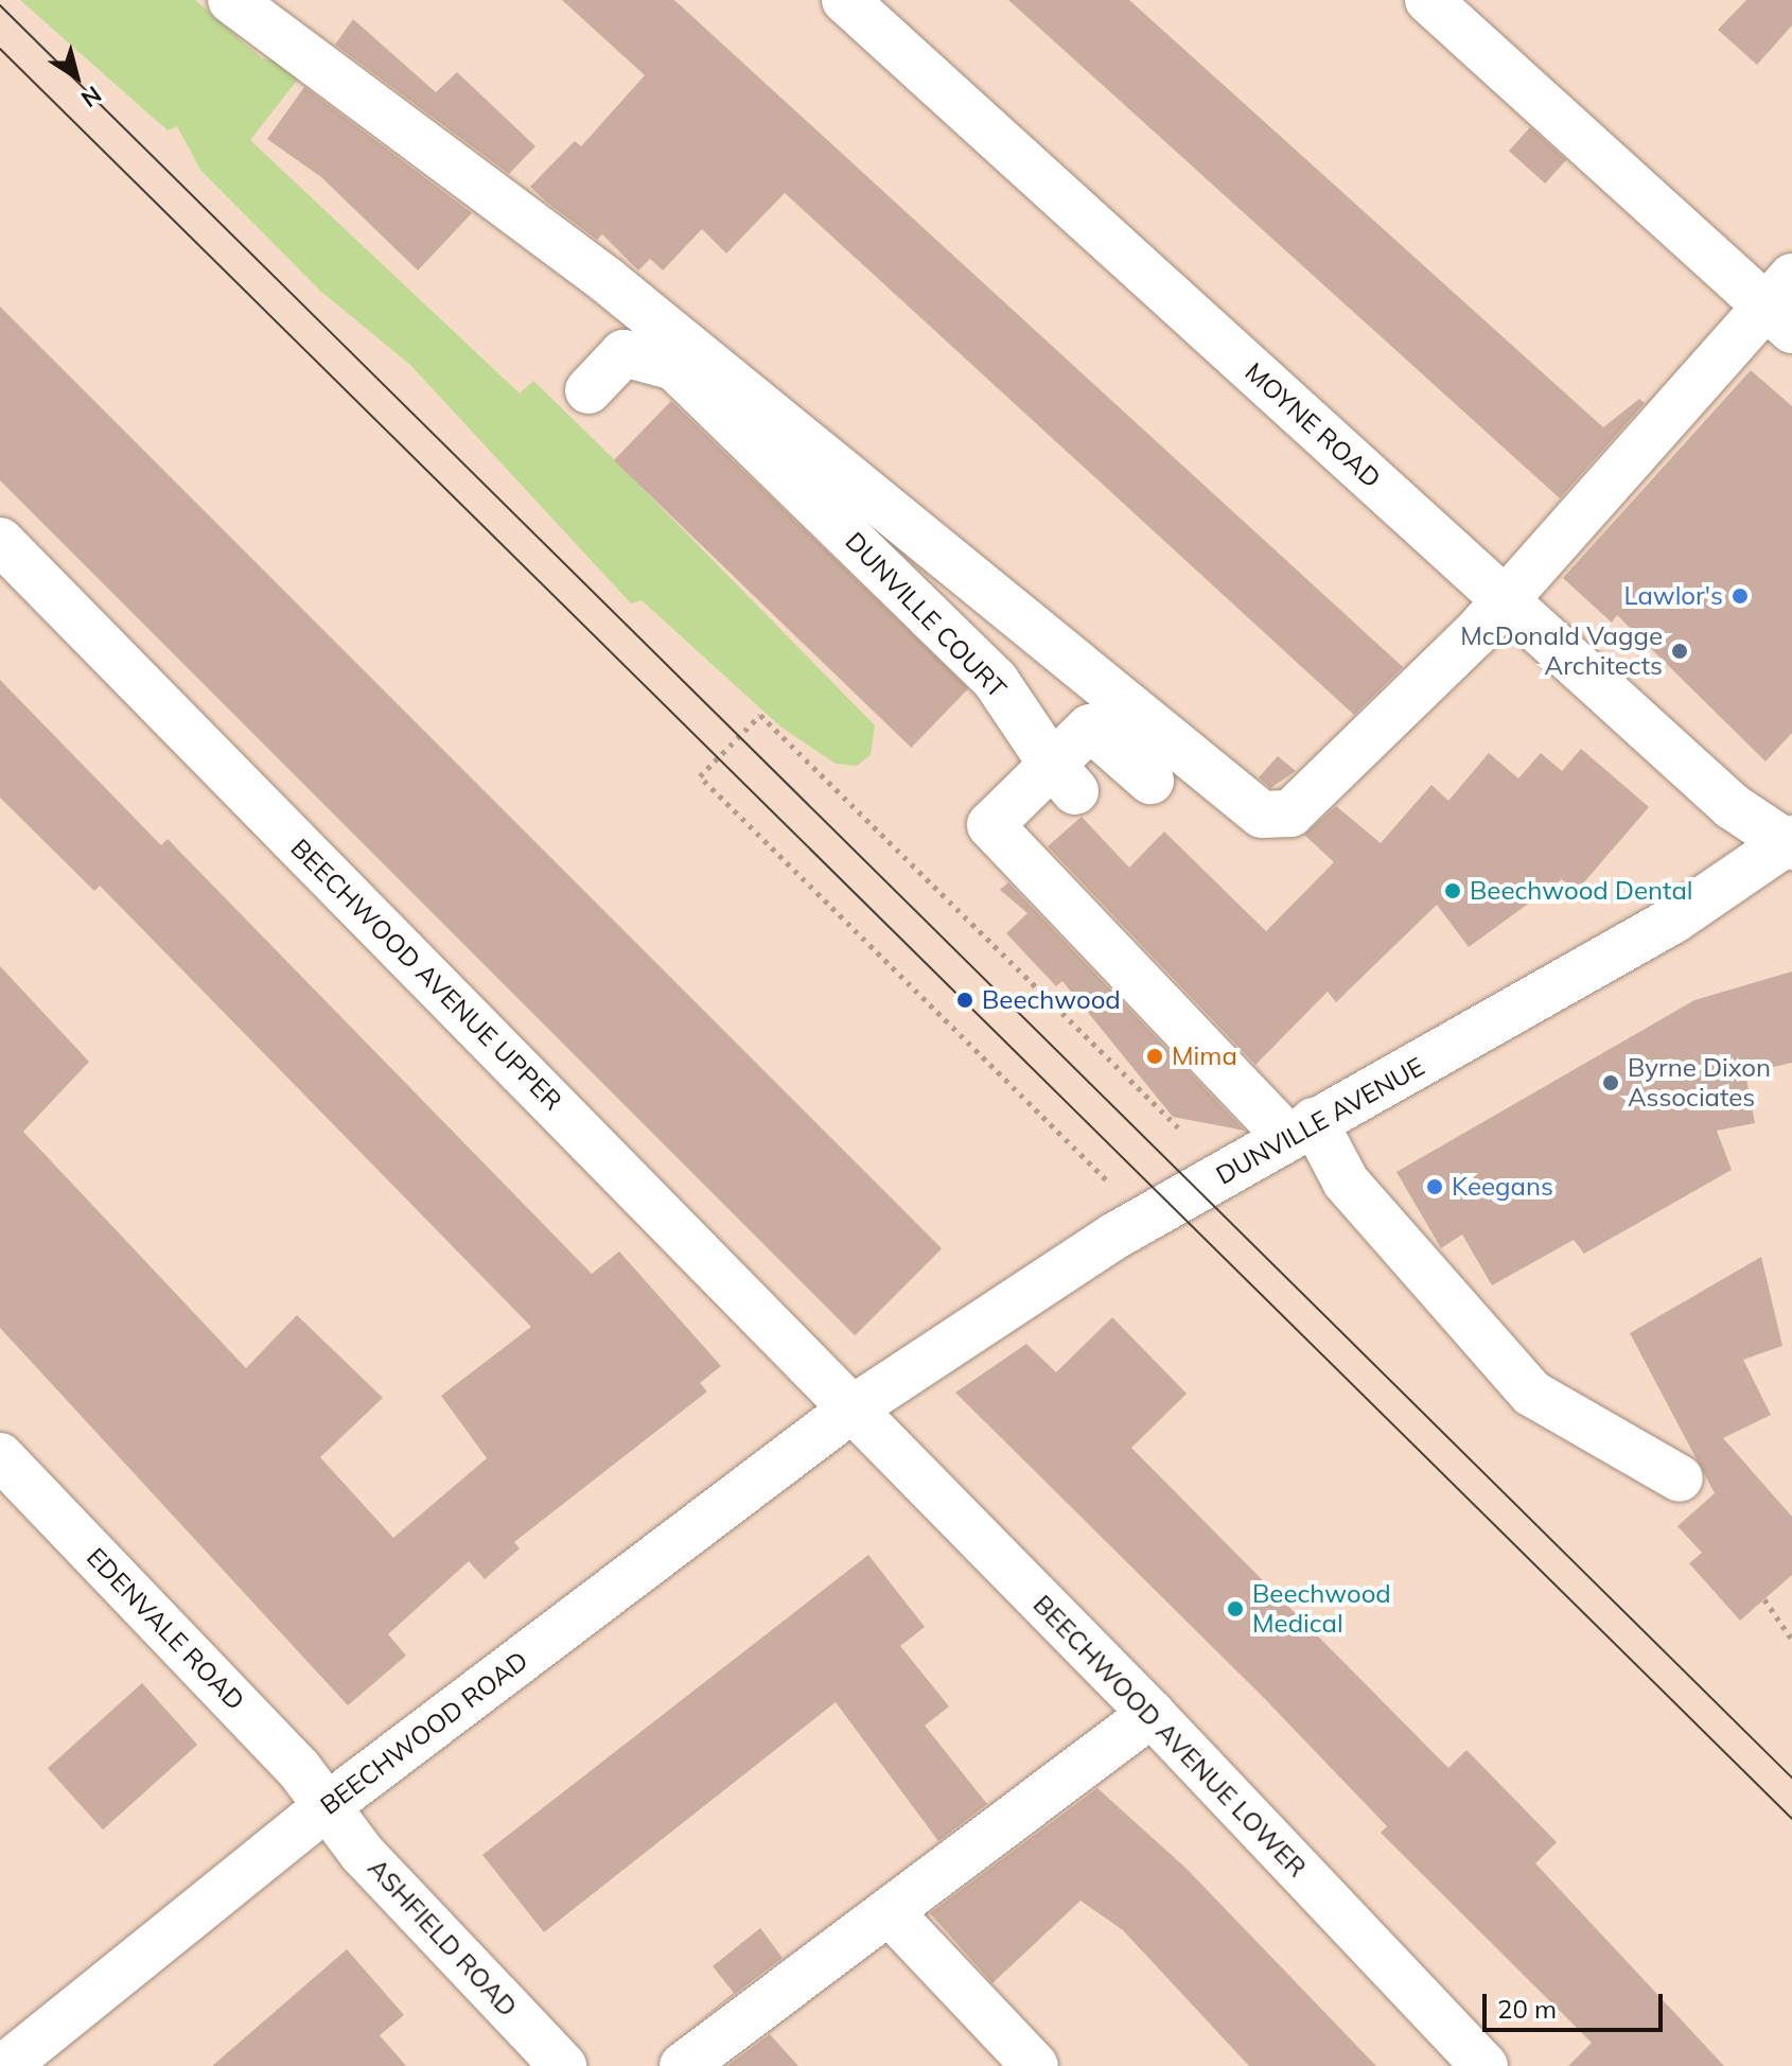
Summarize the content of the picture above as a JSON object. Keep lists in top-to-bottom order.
{
  "streets": {
    "street": [
      "MOYNE ROAD",
      "DUNVILLE COURT",
      "BEECHWOOD AVENUE UPPER",
      "DUNVILLE AVENUE",
      "EDENVALE ROAD",
      "BEECHWOOD ROAD",
      "BEECHWOOD AVENUE LOWER",
      "ASHFIELD ROAD"
    ]
  },
  "crossings": [
    ["MOYNE ROAD", "DUNVILLE AVENUE"],
    ["BEECHWOOD AVENUE UPPER", "DUNVILLE AVENUE"],
    ["BEECHWOOD AVENUE UPPER", "BEECHWOOD ROAD"],
    ["BEECHWOOD AVENUE UPPER", "BEECHWOOD AVENUE LOWER"],
    ["DUNVILLE AVENUE", "BEECHWOOD ROAD"],
    ["DUNVILLE AVENUE", "BEECHWOOD AVENUE LOWER"],
    ["EDENVALE ROAD", "BEECHWOOD ROAD"],
    ["EDENVALE ROAD", "ASHFIELD ROAD"],
    ["BEECHWOOD ROAD", "BEECHWOOD AVENUE LOWER"],
    ["BEECHWOOD ROAD", "ASHFIELD ROAD"]
  ],
  "places": [
    "Lawlor's",
    "McDonald Vagge Architects",
    "Beechwood Dental",
    "Beechwood",
    "Mima",
    "Byrne Dixon Associates",
    "Keegans",
    "Beechwood Medical"
  ],
  "scale_bar": "20 m",
  "north": "bottom right"
}
